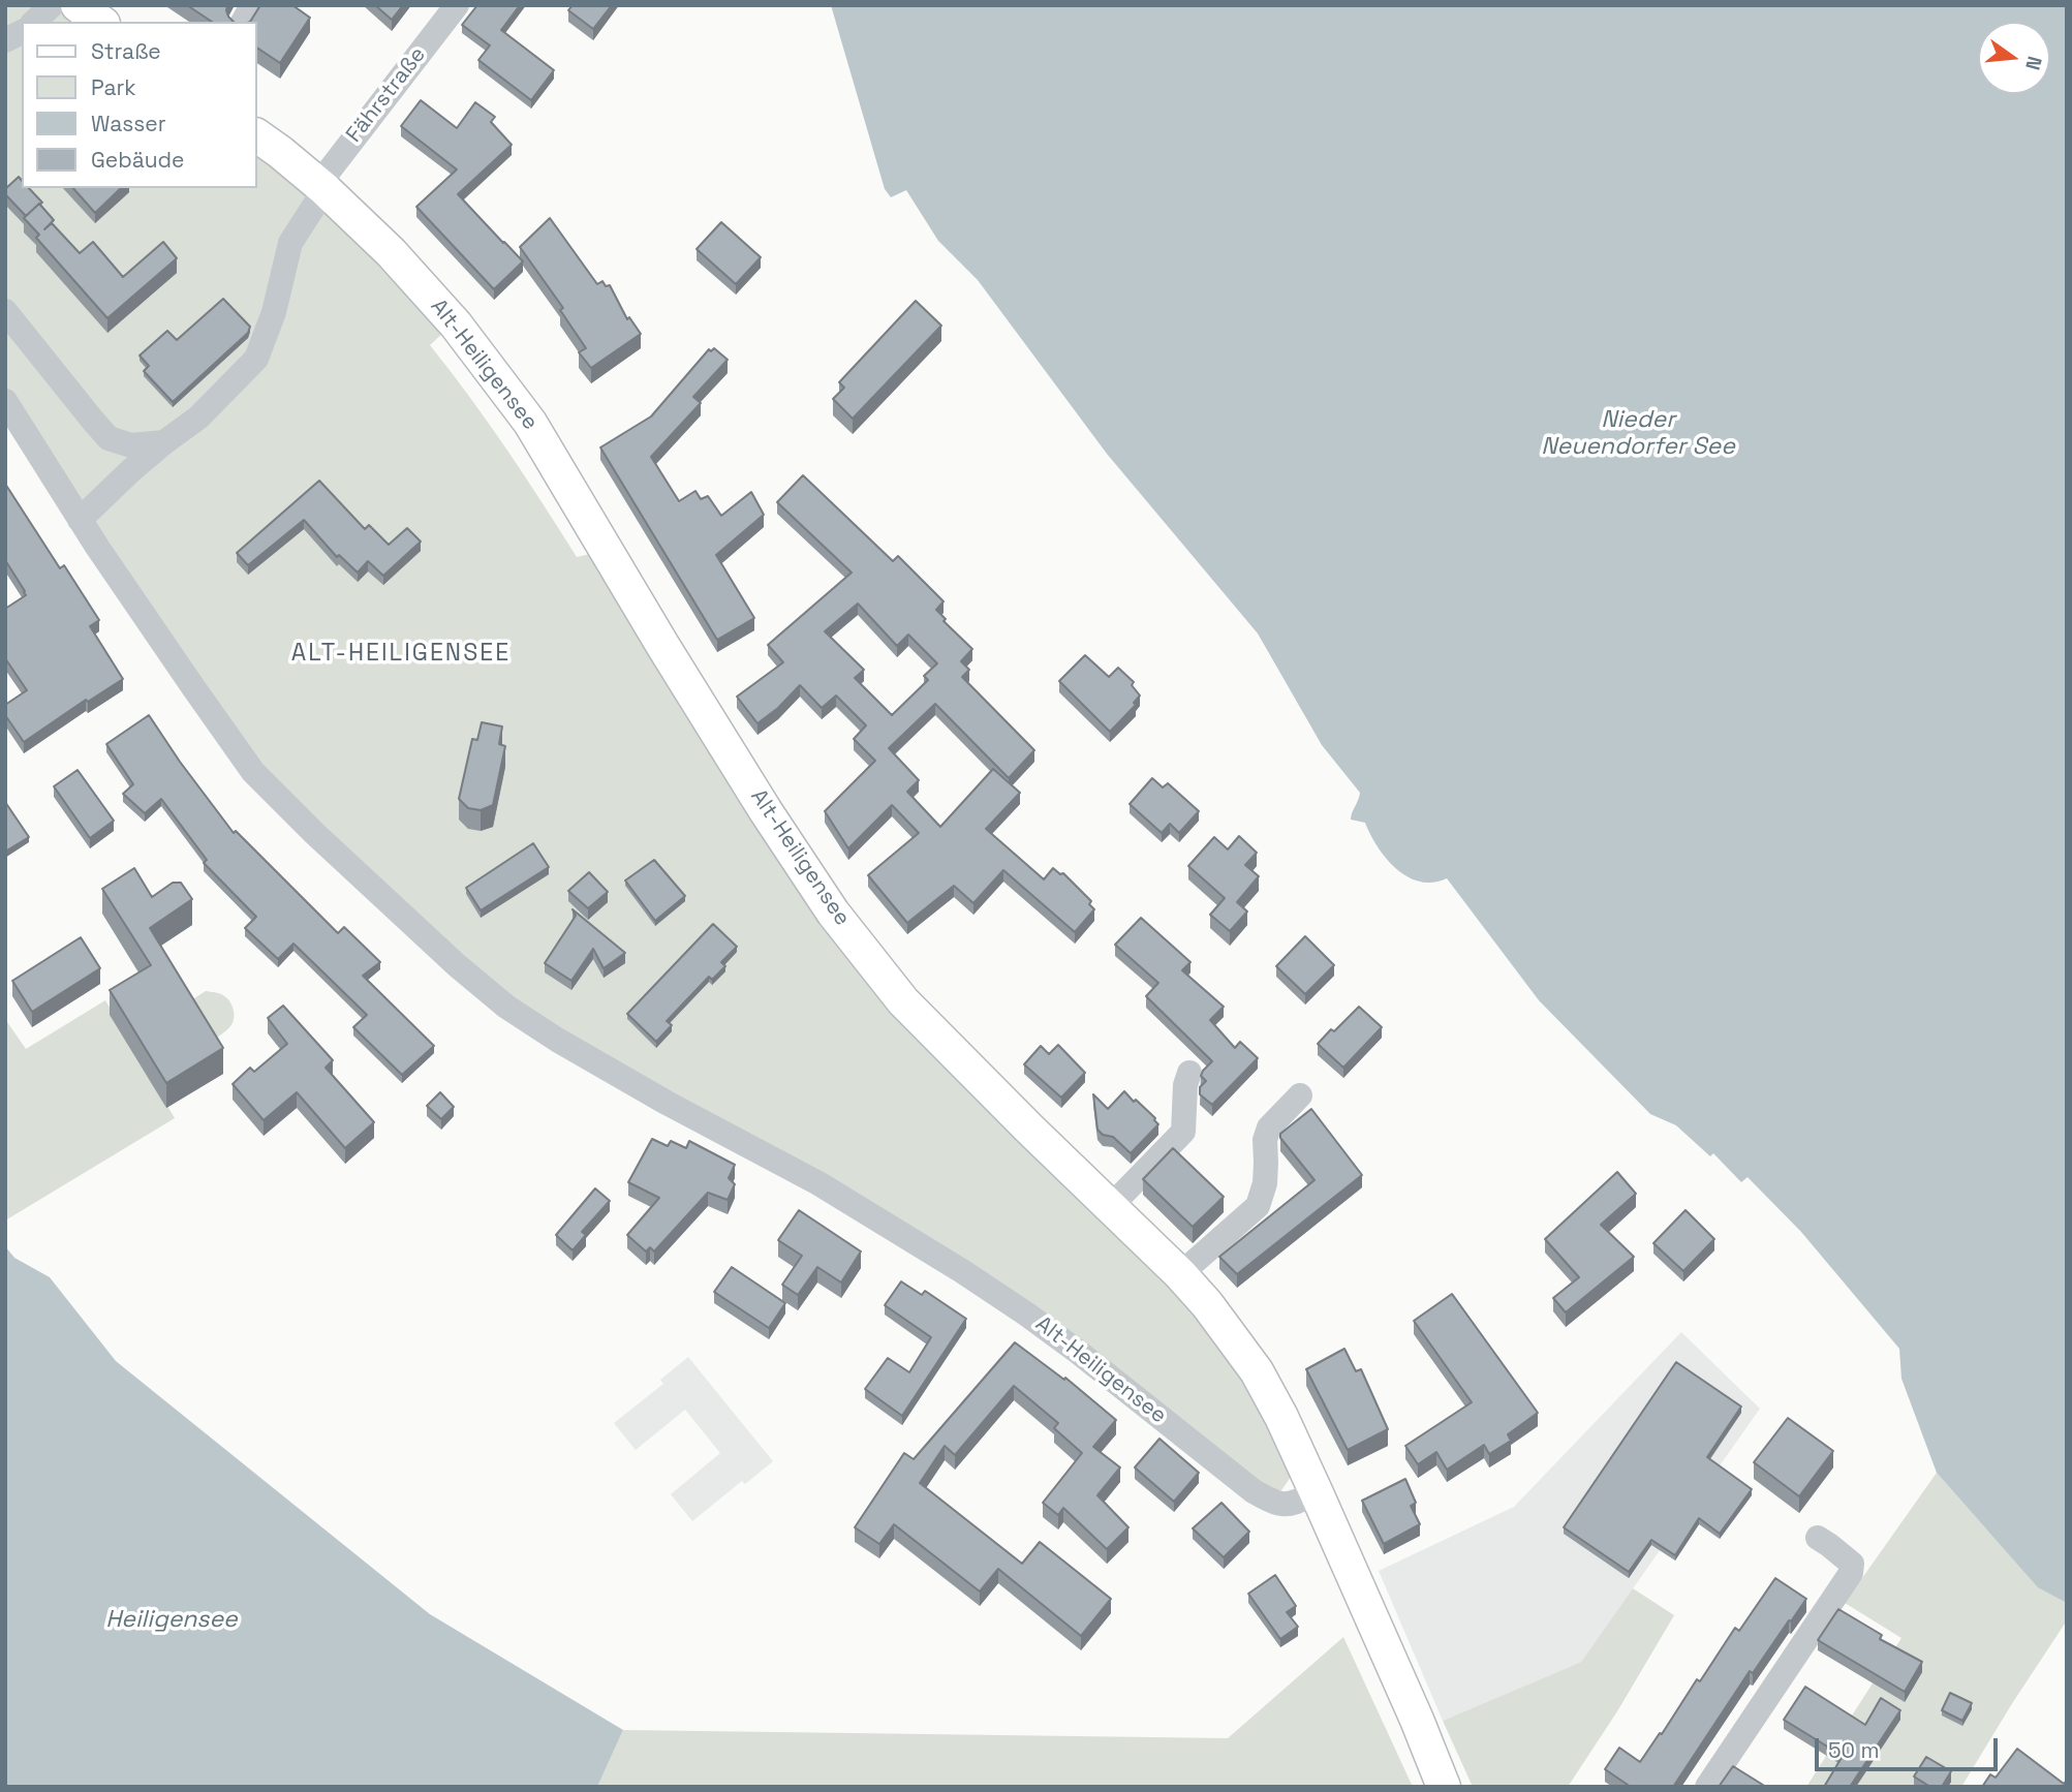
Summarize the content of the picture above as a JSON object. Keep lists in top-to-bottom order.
{
  "streets": {
    "main road": ["Alt-Heiligensee"],
    "street": ["Fährstraße"]
  },
  "crossings": [
    ["Fährstraße", "Alt-Heiligensee"]
  ],
  "districts": ["ALT-HEILIGENSEE"],
  "water": ["Nieder Neuendorfer See", "Heiligensee"],
  "legend": [
    "Straße",
    "Park",
    "Wasser",
    "Gebäude"
  ],
  "scale_bar": "50 m",
  "north": "right"
}
